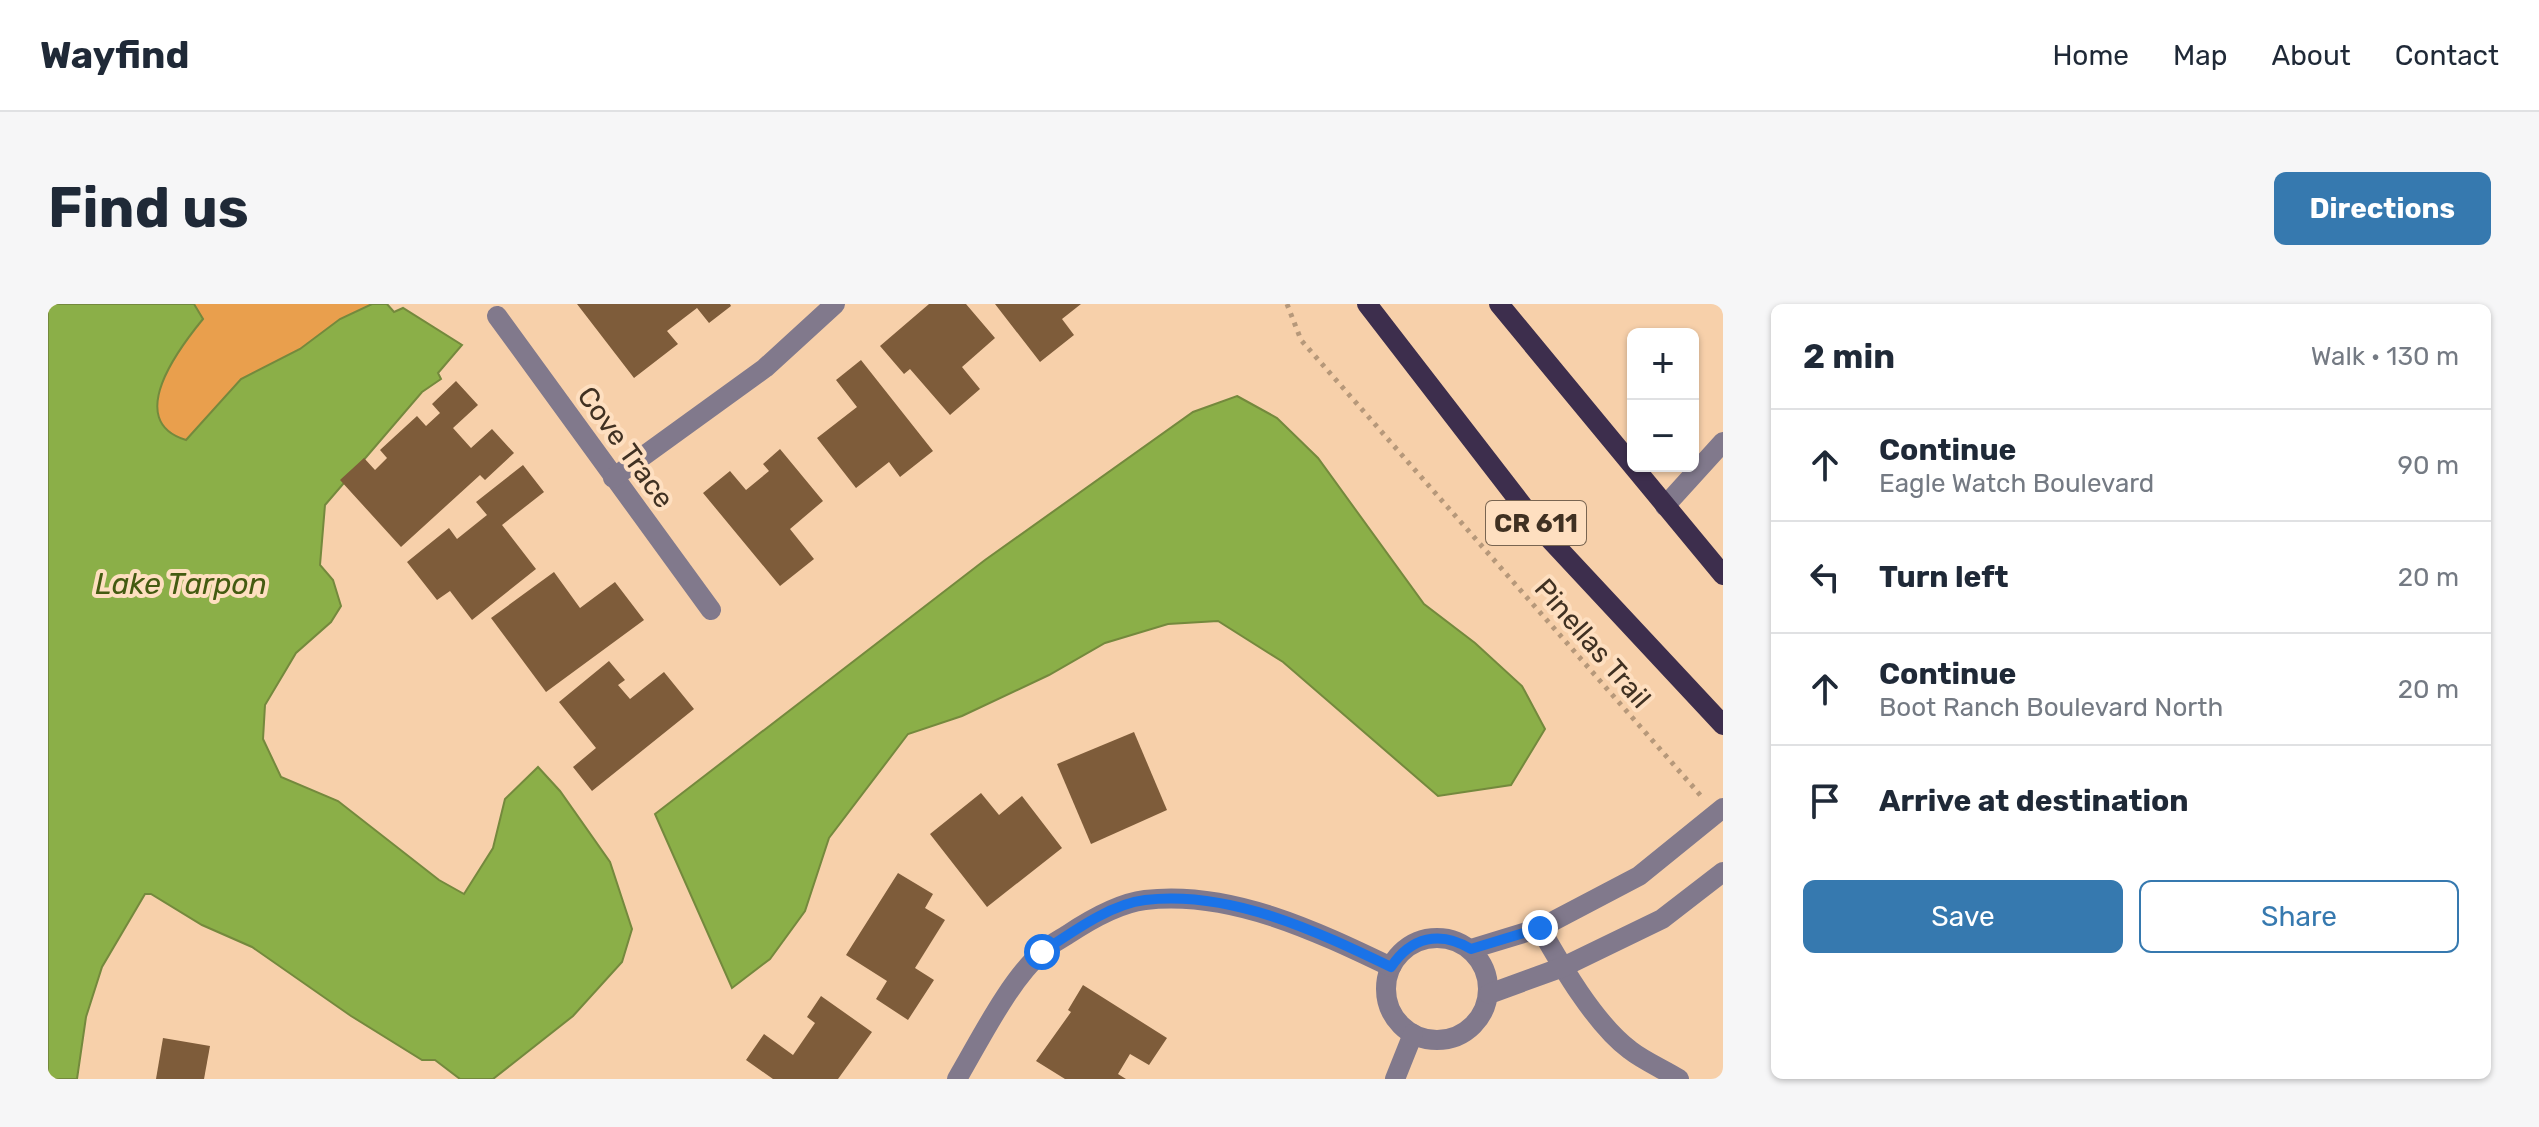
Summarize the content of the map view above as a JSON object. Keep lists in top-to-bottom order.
{
  "streets": {
    "main road": ["CR 611"],
    "street": ["Cove Trace"],
    "path": ["Pinellas Trail"]
  },
  "water": ["Lake Tarpon"],
  "page": {
    "header": "Wayfind",
    "nav": [
      "Home",
      "Map",
      "About",
      "Contact"
    ],
    "buttons": [
      "Directions",
      ["Save", "Share"]
    ],
    "title": "Find us",
    "heading": ["2 min", "Walk · 130 m"],
    "map_buttons": ["+", "−"],
    "list": [
      ["Continue", "Eagle Watch Boulevard", "90 m"],
      ["Turn left", "20 m"],
      ["Continue", "Boot Ranch Boulevard North", "20 m"],
      "Arrive at destination"
    ]
  }
}
